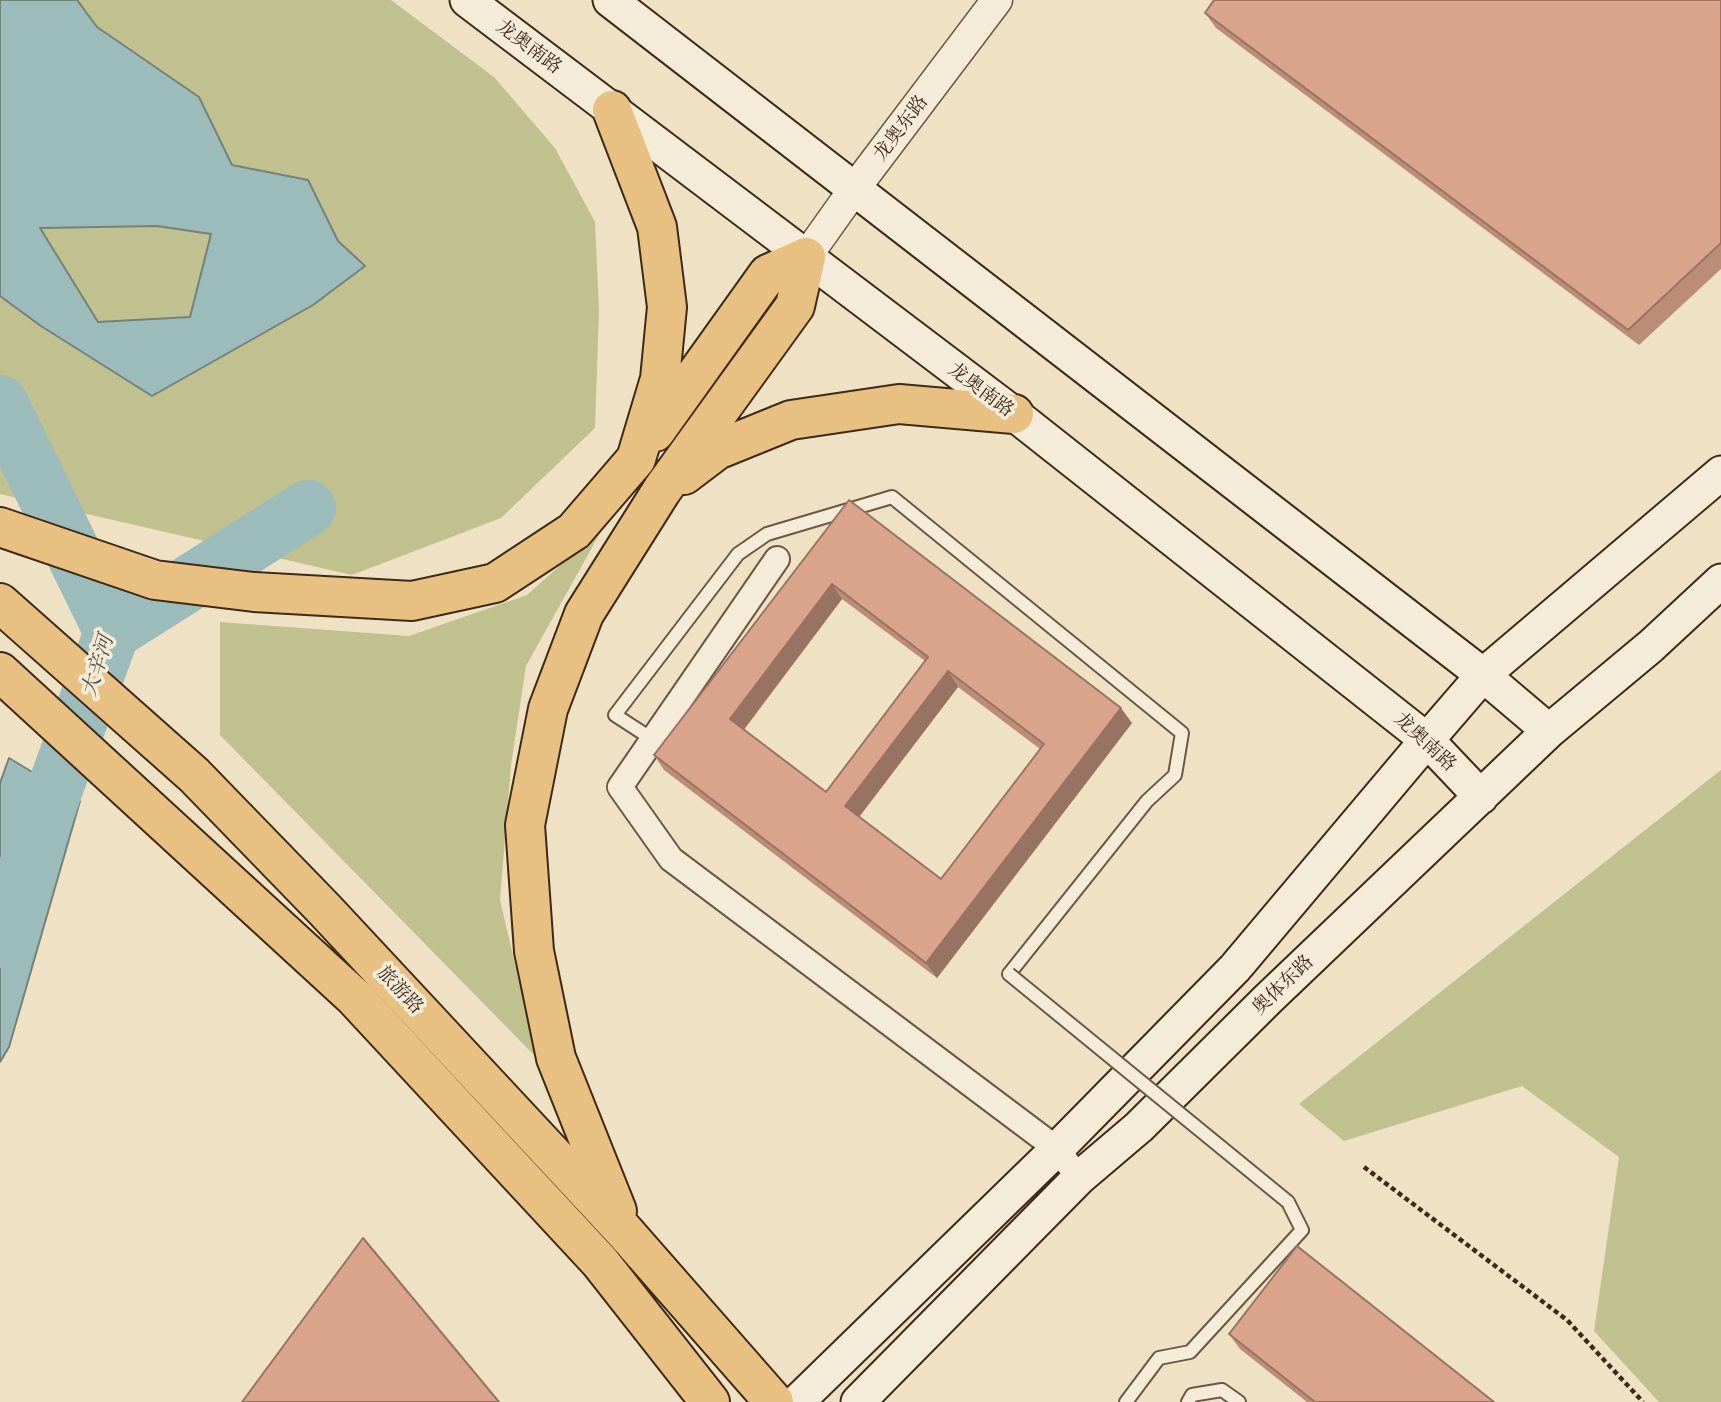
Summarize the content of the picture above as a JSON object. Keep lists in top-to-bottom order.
{
  "streets": {
    "main road": ["龙奥南路", "奥体东路", "旅游路"],
    "street": ["龙奥东路"]
  },
  "crossings": [
    ["龙奥南路", "龙奥东路"],
    ["龙奥南路", "奥体东路"]
  ],
  "water": ["大辛河"]
}
